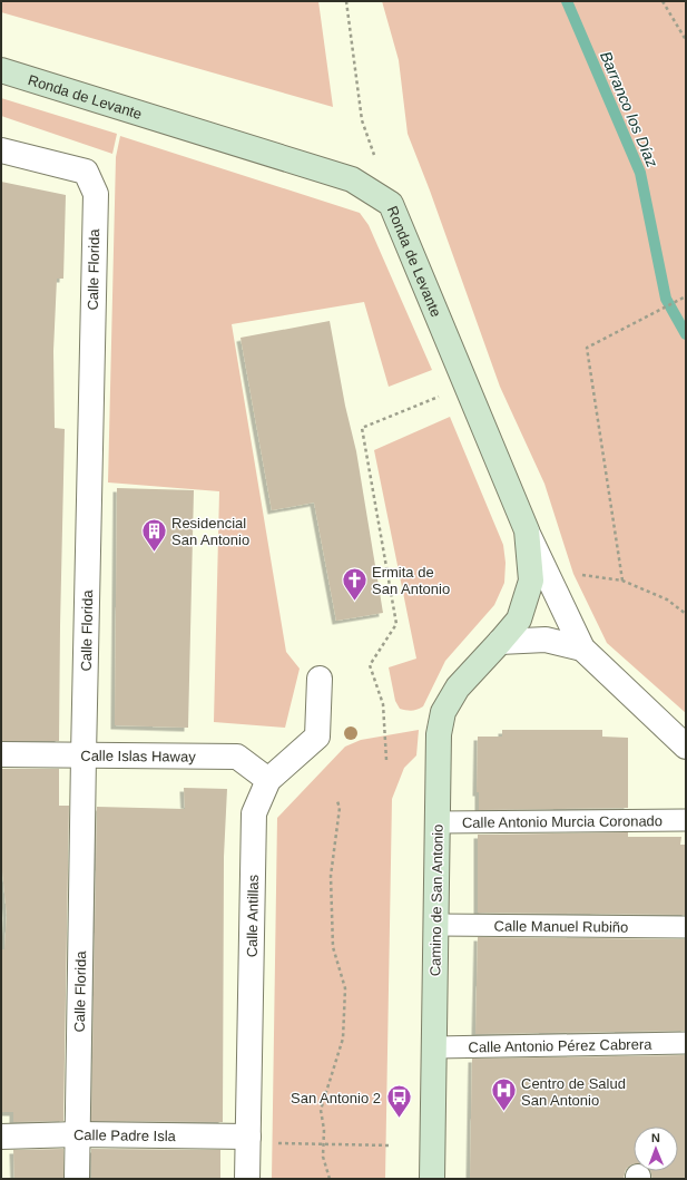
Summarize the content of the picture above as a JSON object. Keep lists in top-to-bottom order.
{
  "streets": {
    "main road": ["Ronda de Levante", "Camino de San Antonio"],
    "street": [
      "Calle Florida",
      "Calle Islas Haway",
      "Calle Antonio Murcia Coronado",
      "Calle Antillas",
      "Calle Manuel Rubiño",
      "Calle Antonio Pérez Cabrera",
      "Calle Padre Isla"
    ]
  },
  "crossings": [
    ["Ronda de Levante", "Camino de San Antonio"],
    ["Calle Florida", "Calle Islas Haway"],
    ["Calle Florida", "Calle Padre Isla"],
    ["Calle Islas Haway", "Calle Antillas"],
    ["Calle Antonio Murcia Coronado", "Camino de San Antonio"],
    ["Camino de San Antonio", "Calle Manuel Rubiño"],
    ["Camino de San Antonio", "Calle Antonio Pérez Cabrera"],
    ["Calle Antillas", "Calle Padre Isla"]
  ],
  "water": ["Barranco los Díaz"],
  "places": {
    "building": ["Residencial San Antonio"],
    "church": ["Ermita de San Antonio"],
    "hospital": ["Centro de Salud San Antonio"],
    "bus stop": ["San Antonio 2"]
  },
  "north": "top"
}
